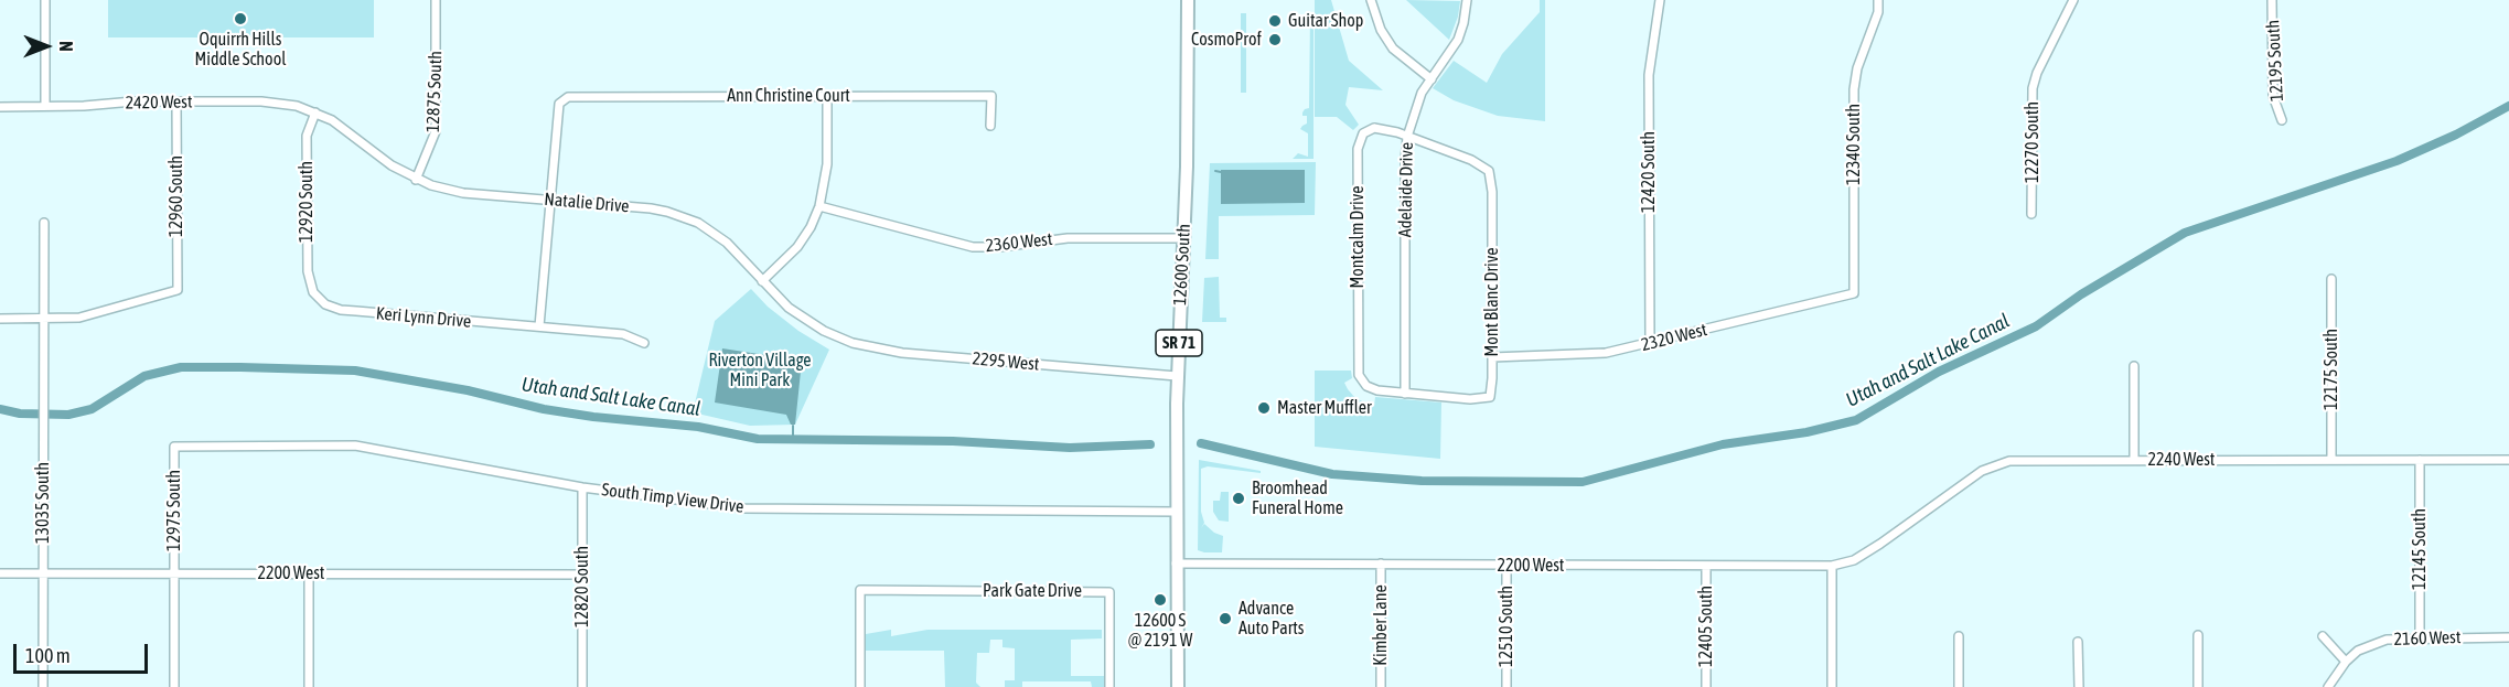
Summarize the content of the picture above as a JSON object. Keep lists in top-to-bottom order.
{
  "streets": {
    "main road": ["12600 South", "SR 71"],
    "street": [
      "12195 South",
      "12875 South",
      "Ann Christine Court",
      "2420 West",
      "12270 South",
      "12340 South",
      "12420 South",
      "Adelaide Drive",
      "12960 South",
      "12920 South",
      "Natalie Drive",
      "Montcalm Drive",
      "2360 West",
      "Mont Blanc Drive",
      "Keri Lynn Drive",
      "2320 West",
      "2295 West",
      "12175 South",
      "2240 West",
      "South Timp View Drive",
      "13035 South",
      "12975 South",
      "12145 South",
      "2200 West",
      "12820 South",
      "Park Gate Drive",
      "Kimber Lane",
      "12510 South",
      "12405 South",
      "2160 West"
    ]
  },
  "crossings": [
    ["12875 South", "Natalie Drive"],
    ["Ann Christine Court", "Natalie Drive"],
    ["2420 West", "12960 South"],
    ["2420 West", "12920 South"],
    ["2420 West", "Natalie Drive"],
    ["12340 South", "2320 West"],
    ["12420 South", "2320 West"],
    ["Adelaide Drive", "Montcalm Drive"],
    ["Adelaide Drive", "Mont Blanc Drive"],
    ["12960 South", "13035 South"],
    ["12920 South", "Natalie Drive"],
    ["12920 South", "Keri Lynn Drive"],
    ["Natalie Drive", "2295 West"],
    ["Montcalm Drive", "Mont Blanc Drive"],
    ["2360 West", "12600 South"],
    ["12600 South", "2295 West"],
    ["12600 South", "South Timp View Drive"],
    ["12600 South", "2200 West"],
    ["Mont Blanc Drive", "2320 West"],
    ["12175 South", "2240 West"],
    ["2240 West", "12145 South"],
    ["2240 West", "2200 West"],
    ["South Timp View Drive", "12975 South"],
    ["South Timp View Drive", "12820 South"],
    ["13035 South", "2200 West"],
    ["12975 South", "2200 West"],
    ["12145 South", "2160 West"],
    ["2200 West", "12820 South"],
    ["2200 West", "Kimber Lane"],
    ["2200 West", "12510 South"],
    ["2200 West", "12405 South"]
  ],
  "water": ["Utah and Salt Lake Canal"],
  "parks": ["Riverton Village Mini Park"],
  "places": [
    "Oquirrh Hills Middle School",
    "Guitar Shop",
    "CosmoProf",
    "Master Muffler",
    "Broomhead Funeral Home",
    "12600 S @ 2191 W",
    "Advance Auto Parts"
  ],
  "scale_bar": "100 m",
  "north": "right"
}
